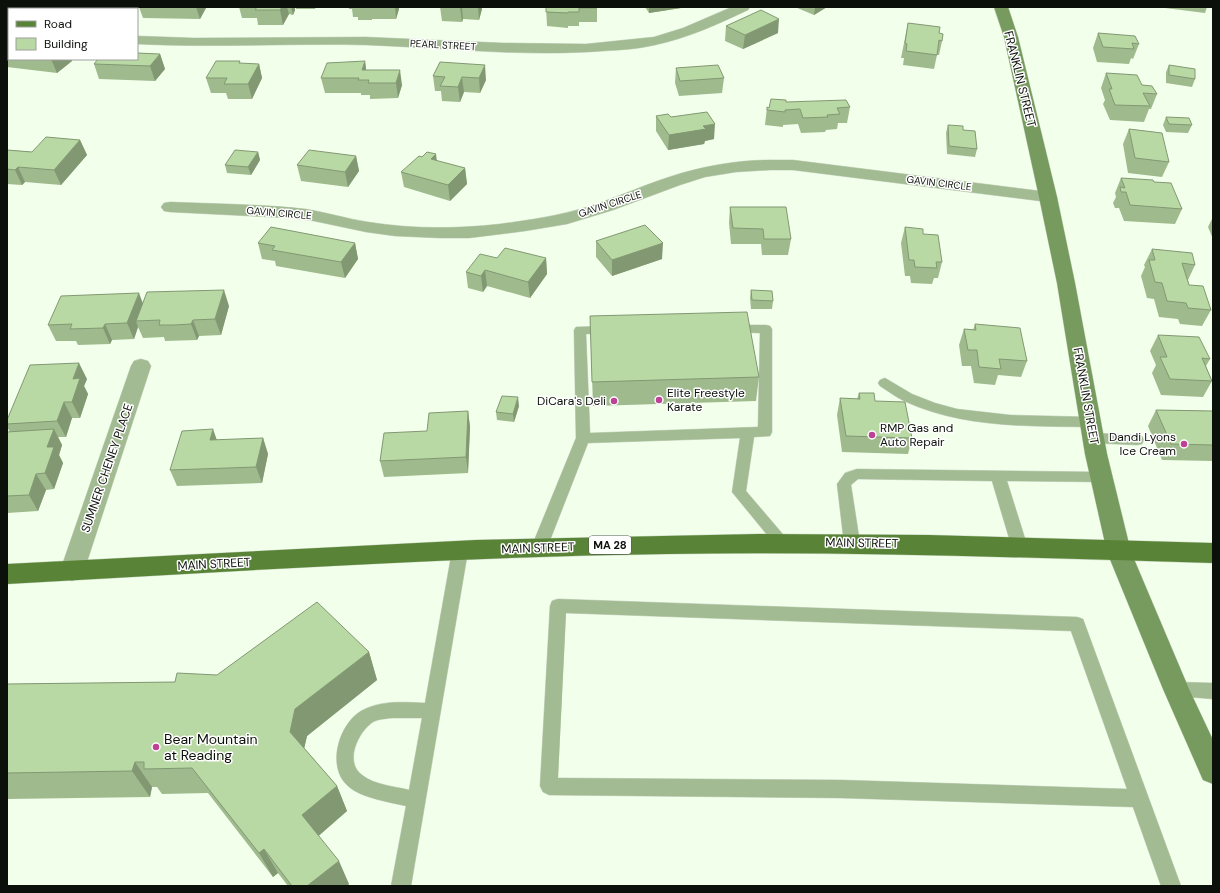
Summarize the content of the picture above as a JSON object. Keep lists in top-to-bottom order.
{
  "streets": {
    "main road": ["FRANKLIN STREET", "MAIN STREET", "MA 28"],
    "street": ["PEARL STREET", "GAVIN CIRCLE", "SUMNER CHENEY PLACE"]
  },
  "crossings": [
    ["FRANKLIN STREET", "GAVIN CIRCLE"],
    ["FRANKLIN STREET", "MAIN STREET"],
    ["SUMNER CHENEY PLACE", "MAIN STREET"]
  ],
  "places": [
    "Elite Freestyle Karate",
    "DiCara's Deli",
    "RMP Gas and Auto Repair",
    "Dandi Lyons Ice Cream",
    "Bear Mountain at Reading"
  ],
  "legend": ["Road", "Building"]
}
